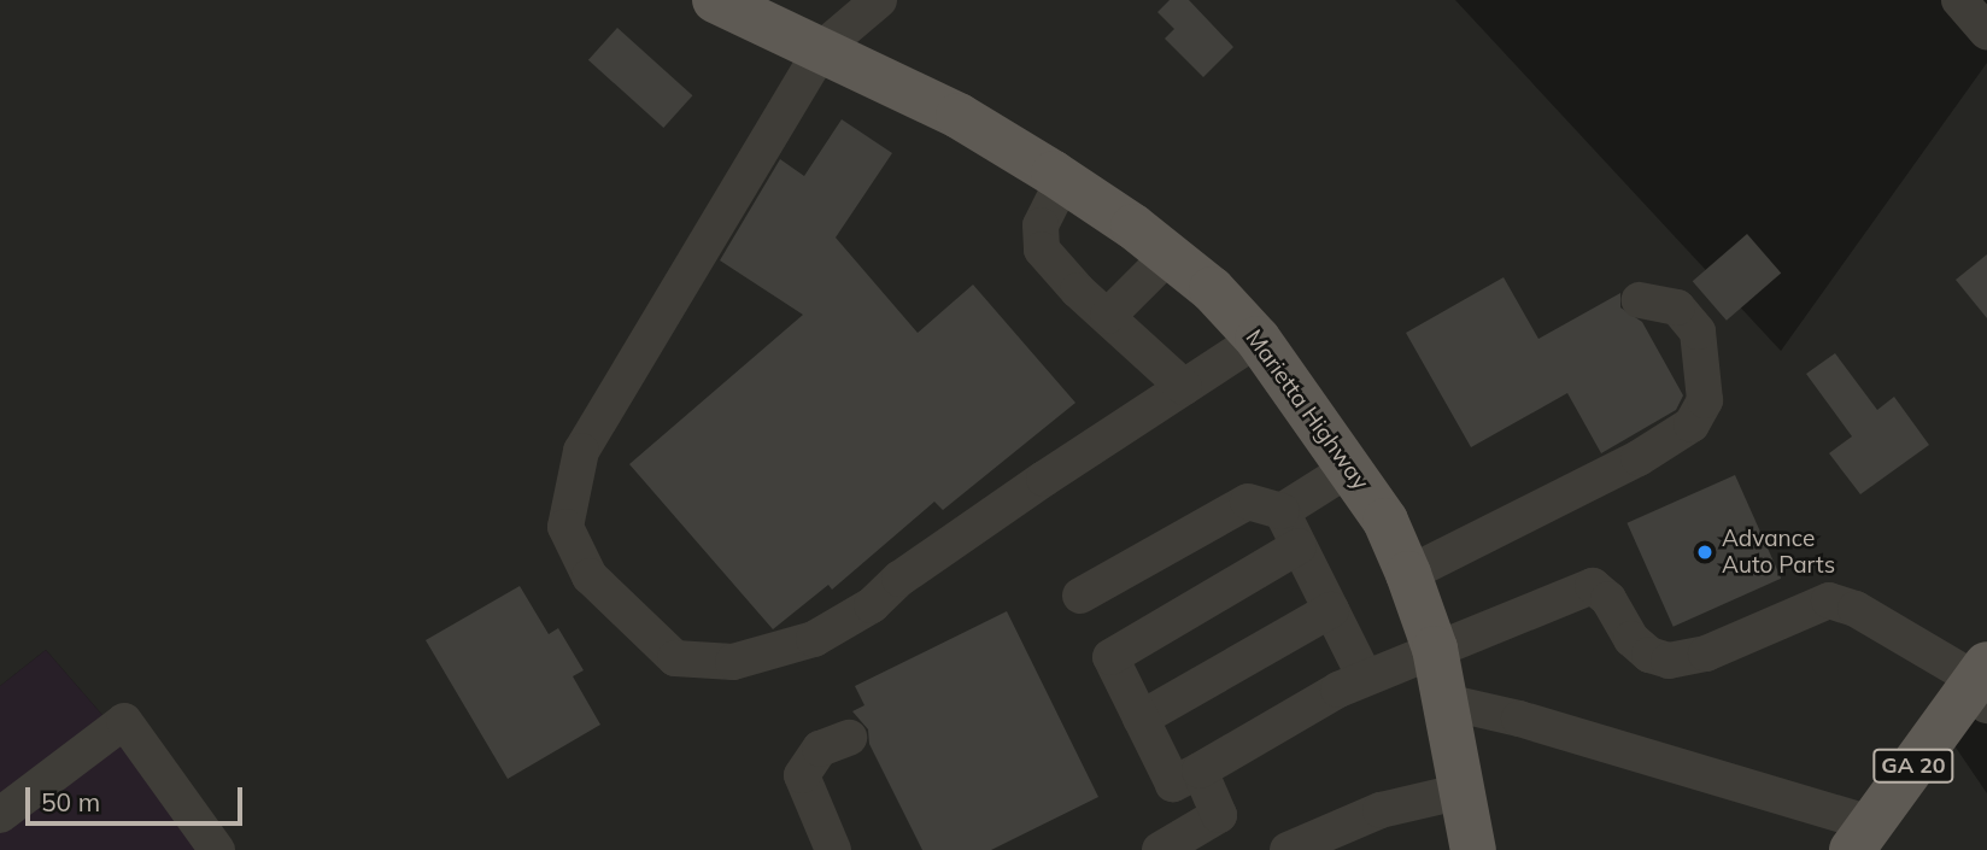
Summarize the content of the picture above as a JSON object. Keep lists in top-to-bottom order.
{
  "streets": {
    "main road": ["Marietta Highway", "GA 20"]
  },
  "places": ["Advance Auto Parts"],
  "scale_bar": "50 m"
}
